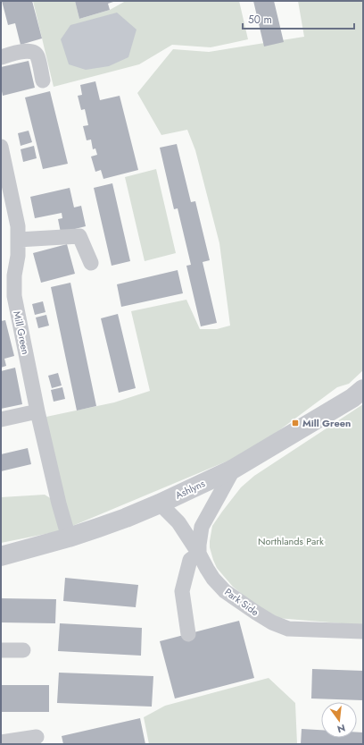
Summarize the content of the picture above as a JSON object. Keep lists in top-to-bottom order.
{
  "streets": {
    "street": ["Mill Green", "Ashlyns", "Park Side"]
  },
  "crossings": [
    ["Mill Green", "Ashlyns"],
    ["Ashlyns", "Park Side"]
  ],
  "parks": ["Northlands Park"],
  "places": {
    "transit": ["Mill Green"]
  },
  "scale_bar": "50 m",
  "north": "bottom"
}
